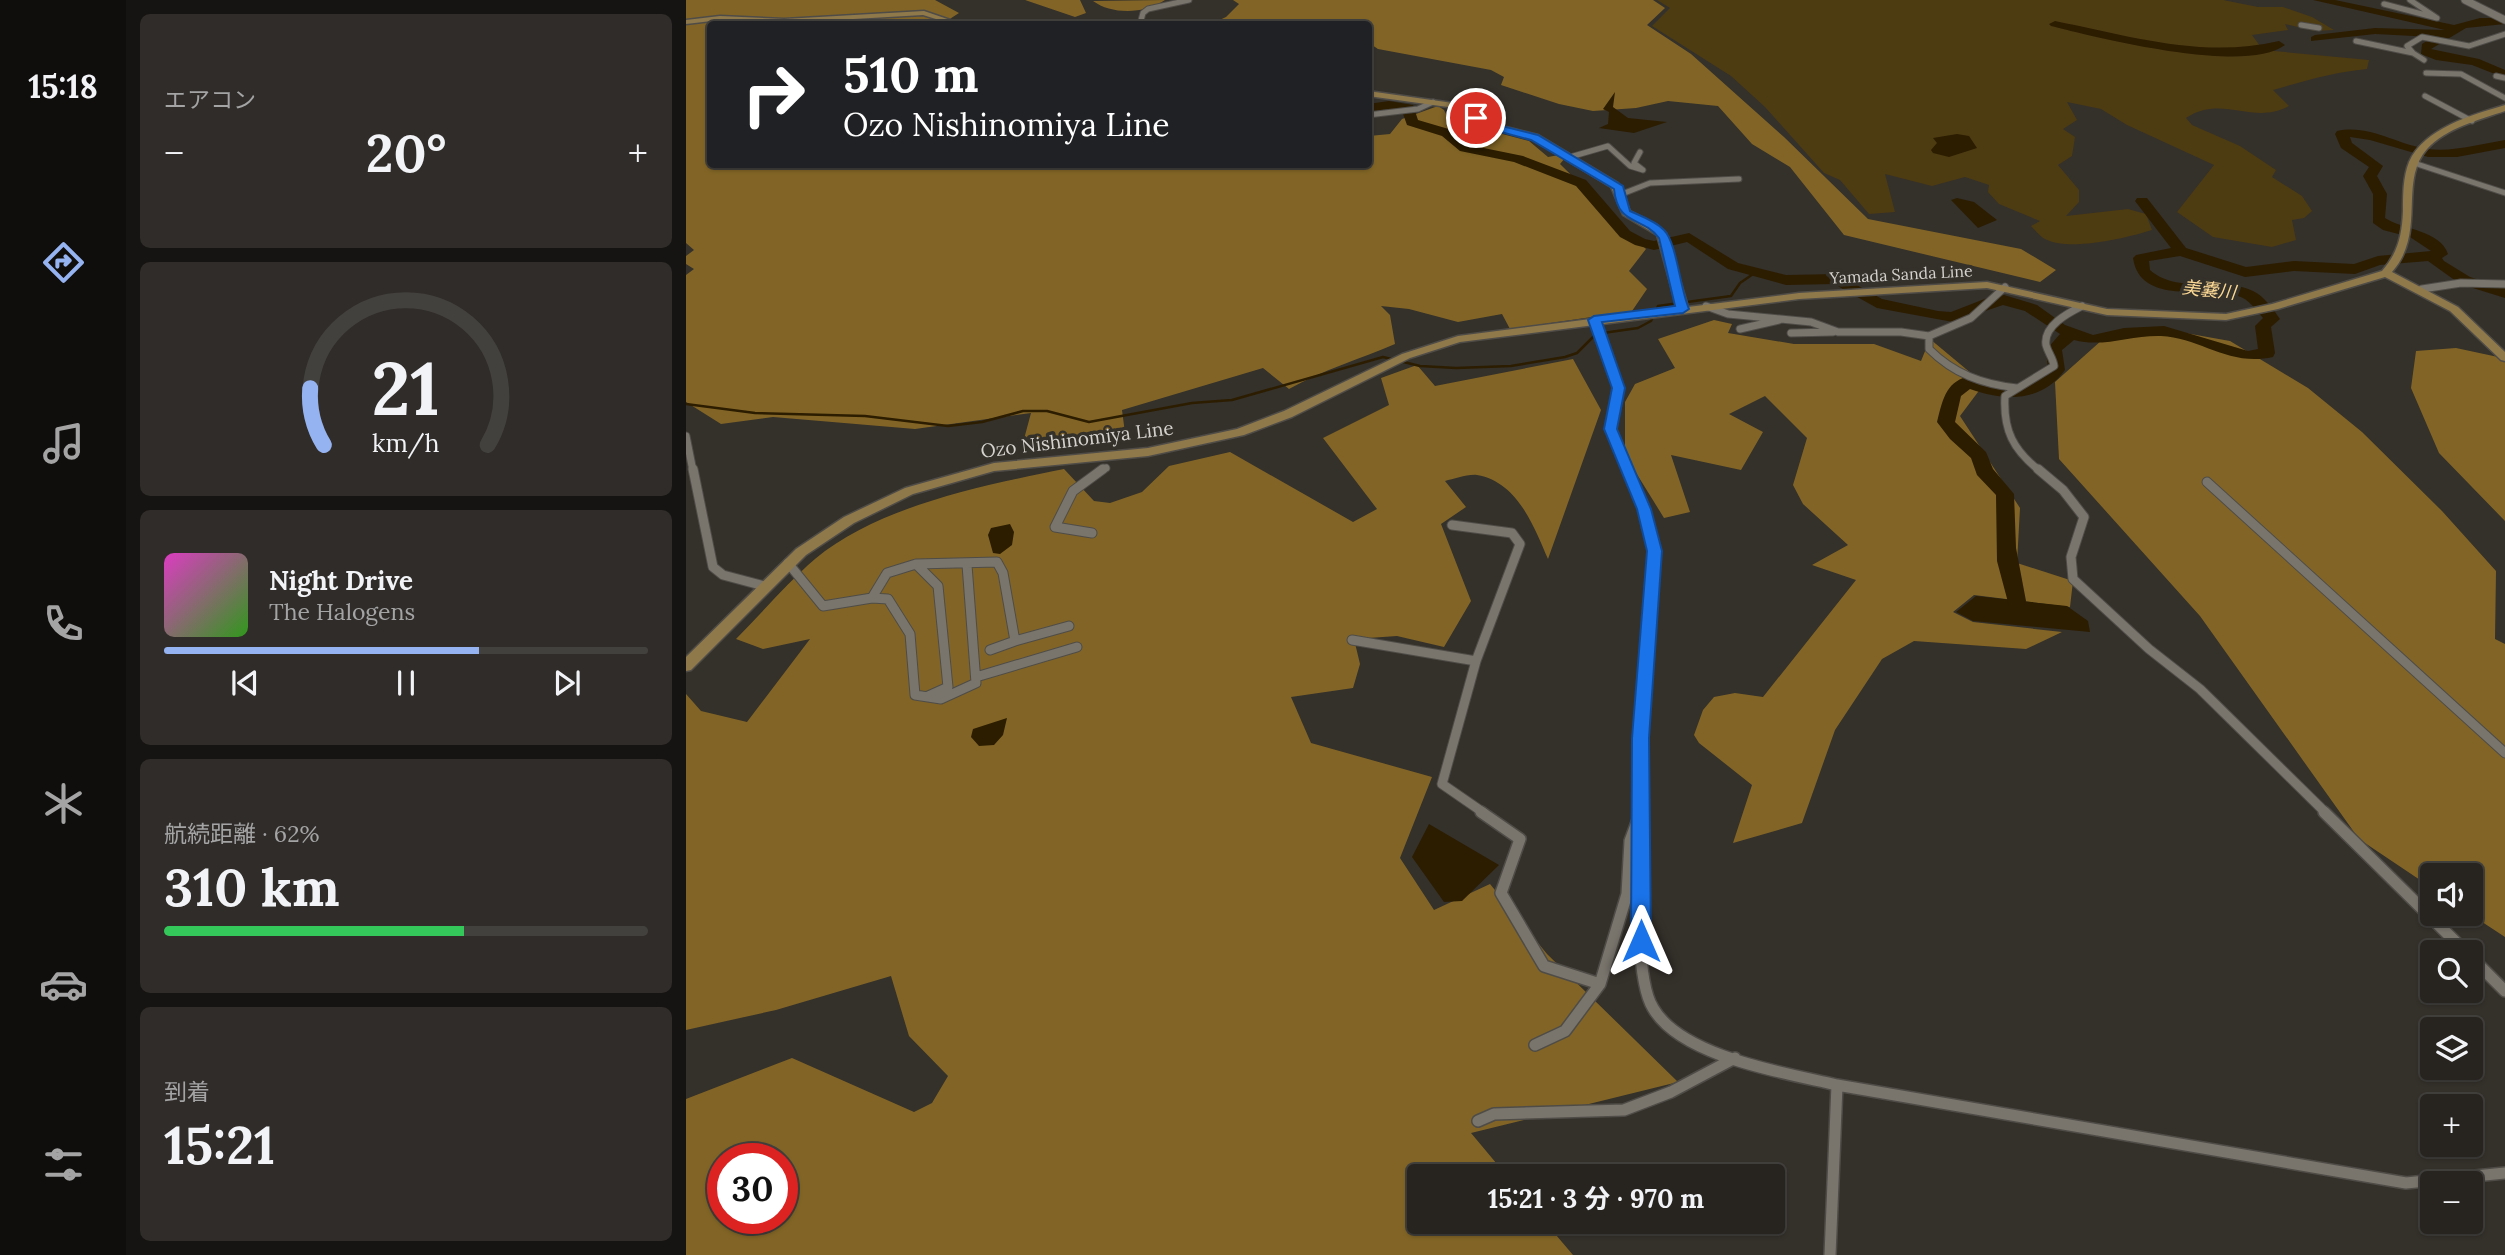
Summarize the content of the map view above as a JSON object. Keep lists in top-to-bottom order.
{
  "streets": {
    "main road": ["Yamada Sanda Line", "Ozo Nishinomiya Line"]
  },
  "crossings": [
    ["Yamada Sanda Line", "Ozo Nishinomiya Line"]
  ],
  "water": ["美嚢川"],
  "page": {
    "tabs": "15:18",
    "tile": [
      "エアコン",
      ["航続距離 · 62%", "310 km"],
      ["到着", "15:21"]
    ],
    "turn": ["510 m", "Ozo Nishinomiya Line"],
    "heat": ["−", "20°", "+"],
    "song": ["Night Drive", "The Halogens"],
    "map_buttons": ["+", "−"],
    "limit": "30",
    "trip": "15:21 · 3 分 · 970 m",
    "gauge": ["21", "km/h"]
  }
}
